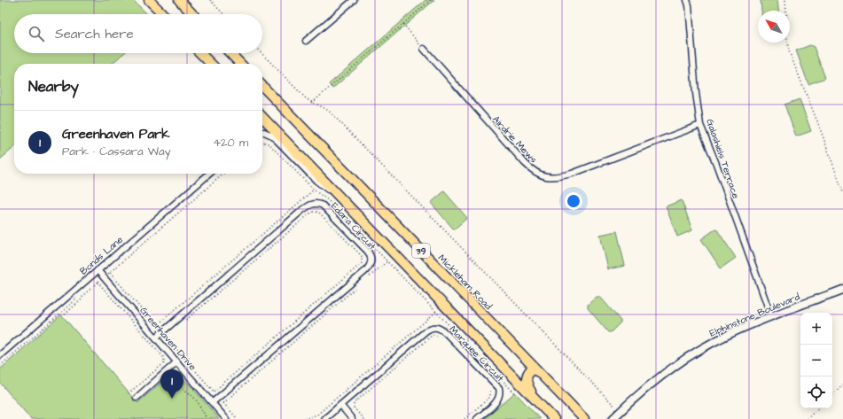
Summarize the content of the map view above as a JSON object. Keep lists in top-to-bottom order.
{
  "streets": {
    "main road": ["39", "Mickleham Road"],
    "street": [
      "Airdrie Mews",
      "Galashiels Terrace",
      "Edara Circuit",
      "Bonds Lane",
      "Elphinstone Boulevard",
      "Greenhaven Drive",
      "Marquee Circuit"
    ]
  },
  "crossings": [
    ["Airdrie Mews", "Galashiels Terrace"],
    ["Galashiels Terrace", "Elphinstone Boulevard"],
    ["Edara Circuit", "Greenhaven Drive"],
    ["Bonds Lane", "Greenhaven Drive"]
  ],
  "north": "top left",
  "page": {
    "search": "Search here",
    "heading": "Nearby",
    "list": [
      {
        "mark": "1",
        "name": "Greenhaven Park",
        "note": "Park · Cassara Way",
        "value": "420 m"
      }
    ],
    "map_buttons": ["+", "−"],
    "pins": "1"
  }
}
